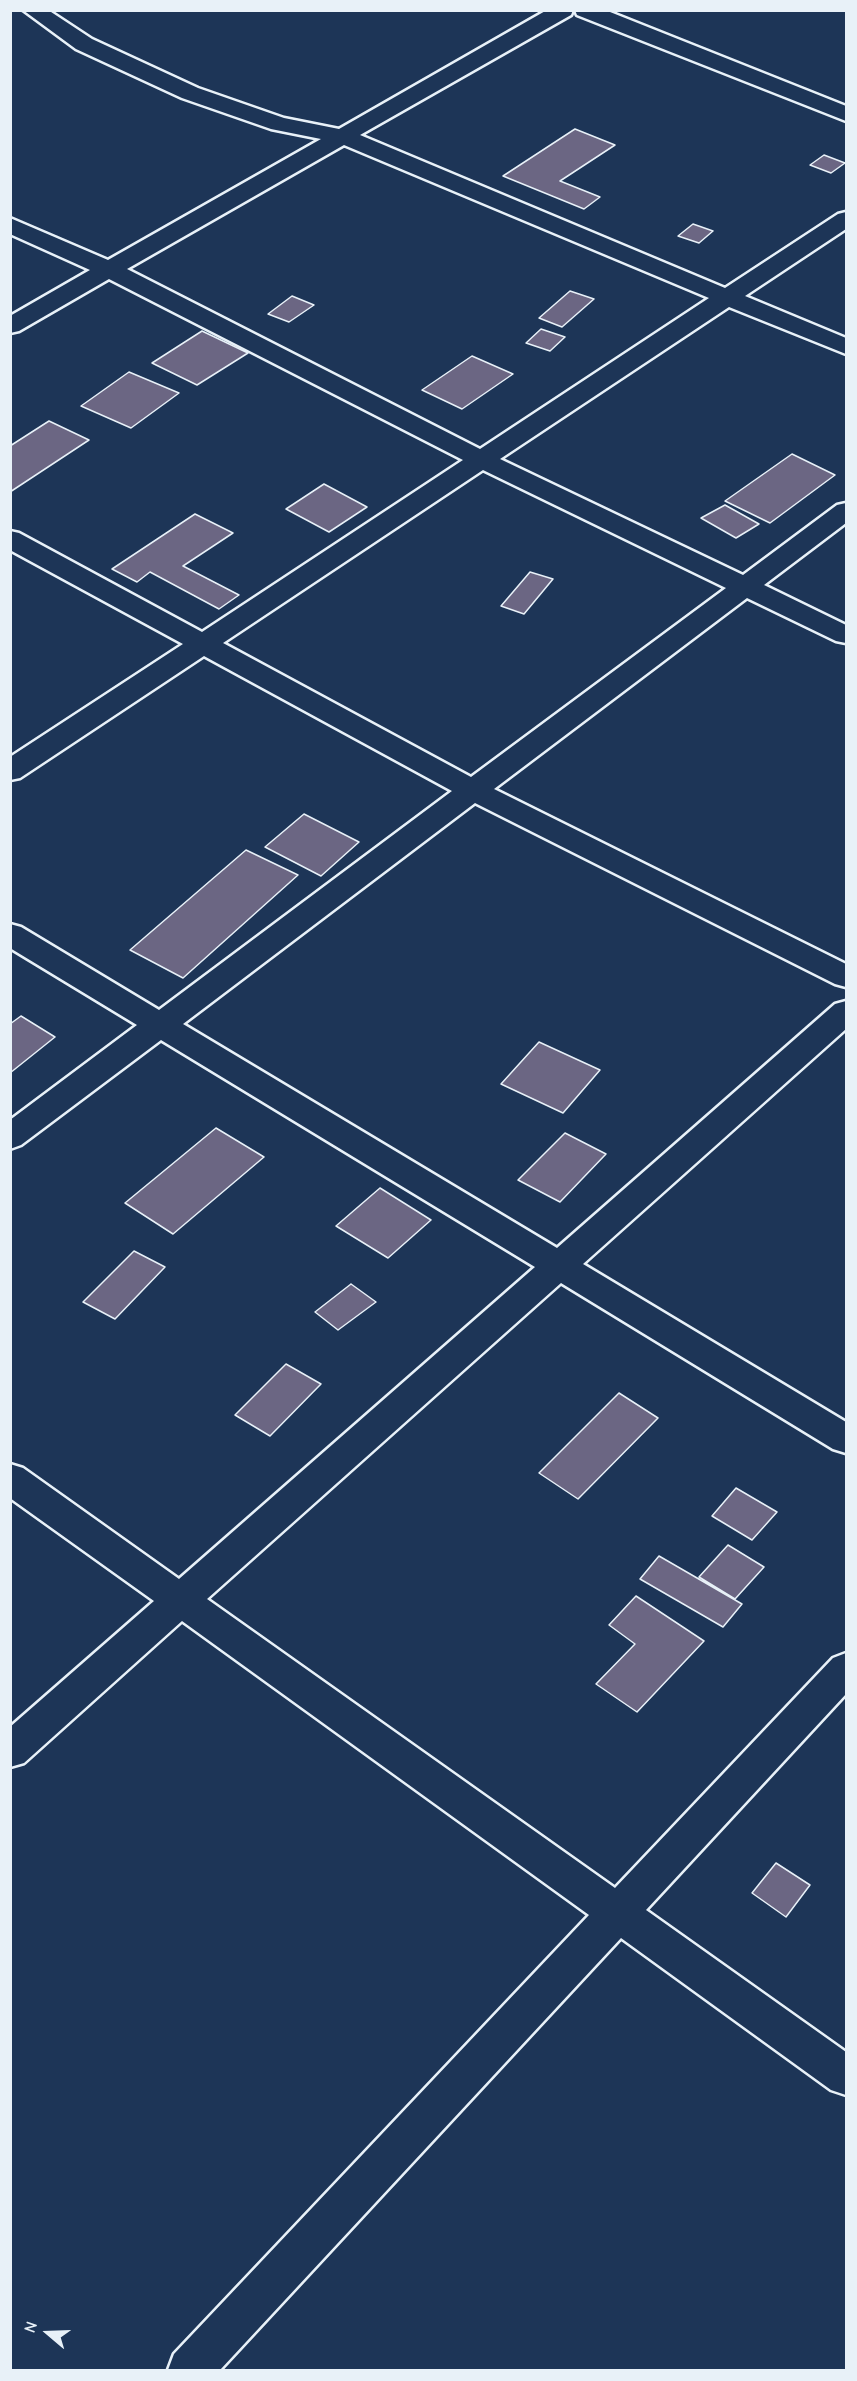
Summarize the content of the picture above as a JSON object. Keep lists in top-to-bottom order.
{
  "north": "left"
}
